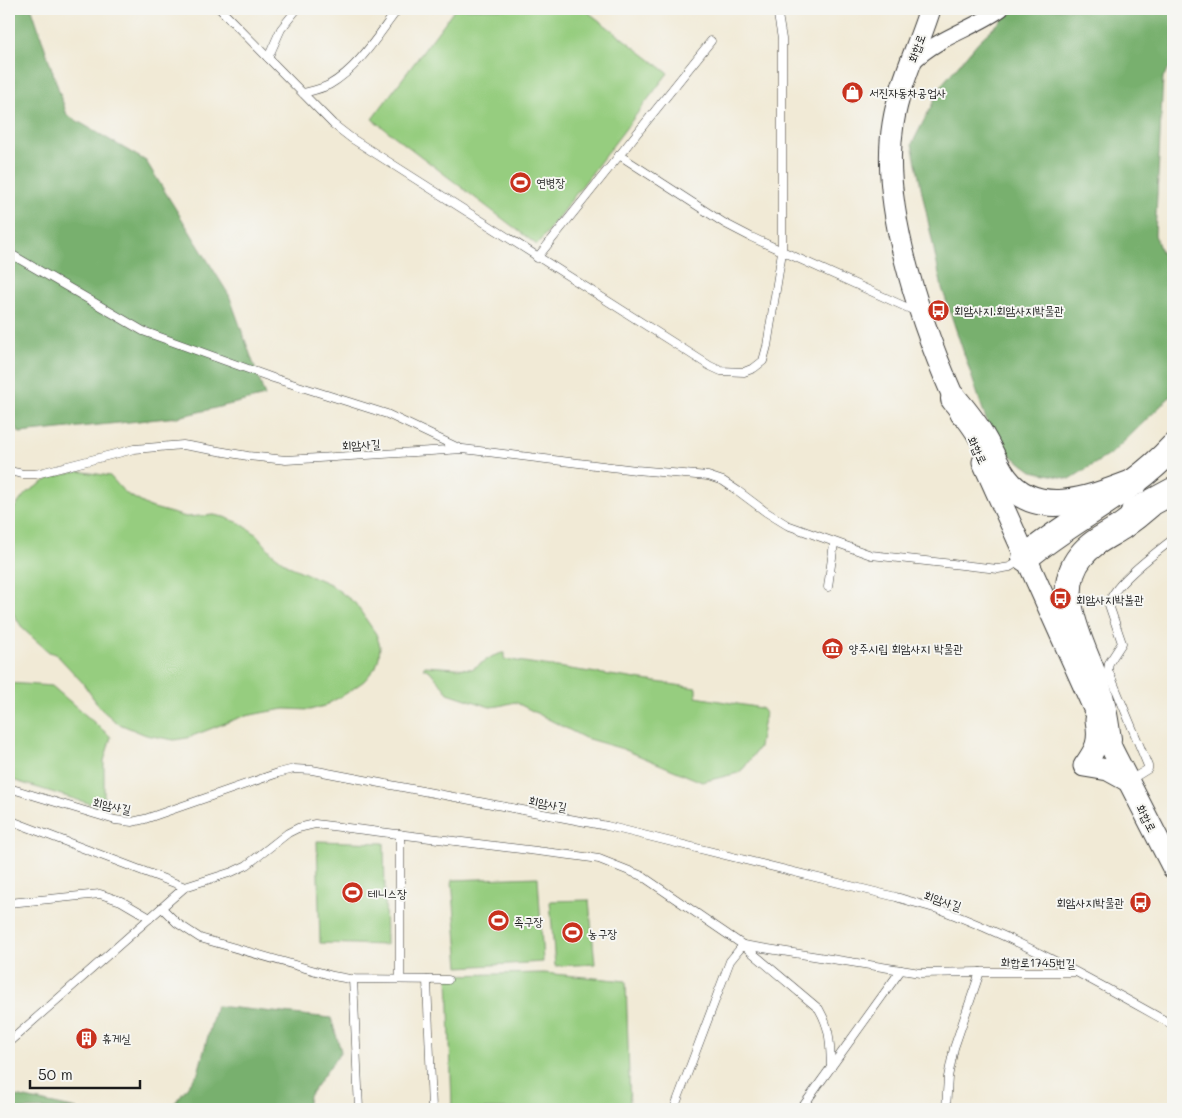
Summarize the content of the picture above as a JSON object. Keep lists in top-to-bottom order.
{
  "streets": {
    "main road": ["화합로"],
    "lane": ["회암사길", "화합로1745번길"]
  },
  "crossings": [
    ["화합로", "회암사길"],
    ["회암사길", "화합로1745번길"]
  ],
  "places": {
    "shop": ["서진자동차공업사"],
    "sports": [
      "연병장",
      "테니스장",
      "족구장",
      "농구장"
    ],
    "bus stop": ["회암사지.회암사지박물관", "회암사지박불관", "회암사지박물관"],
    "museum": ["양주시립 회암사지 박물관"],
    "building": ["휴게실"]
  },
  "scale_bar": "50 m"
}
